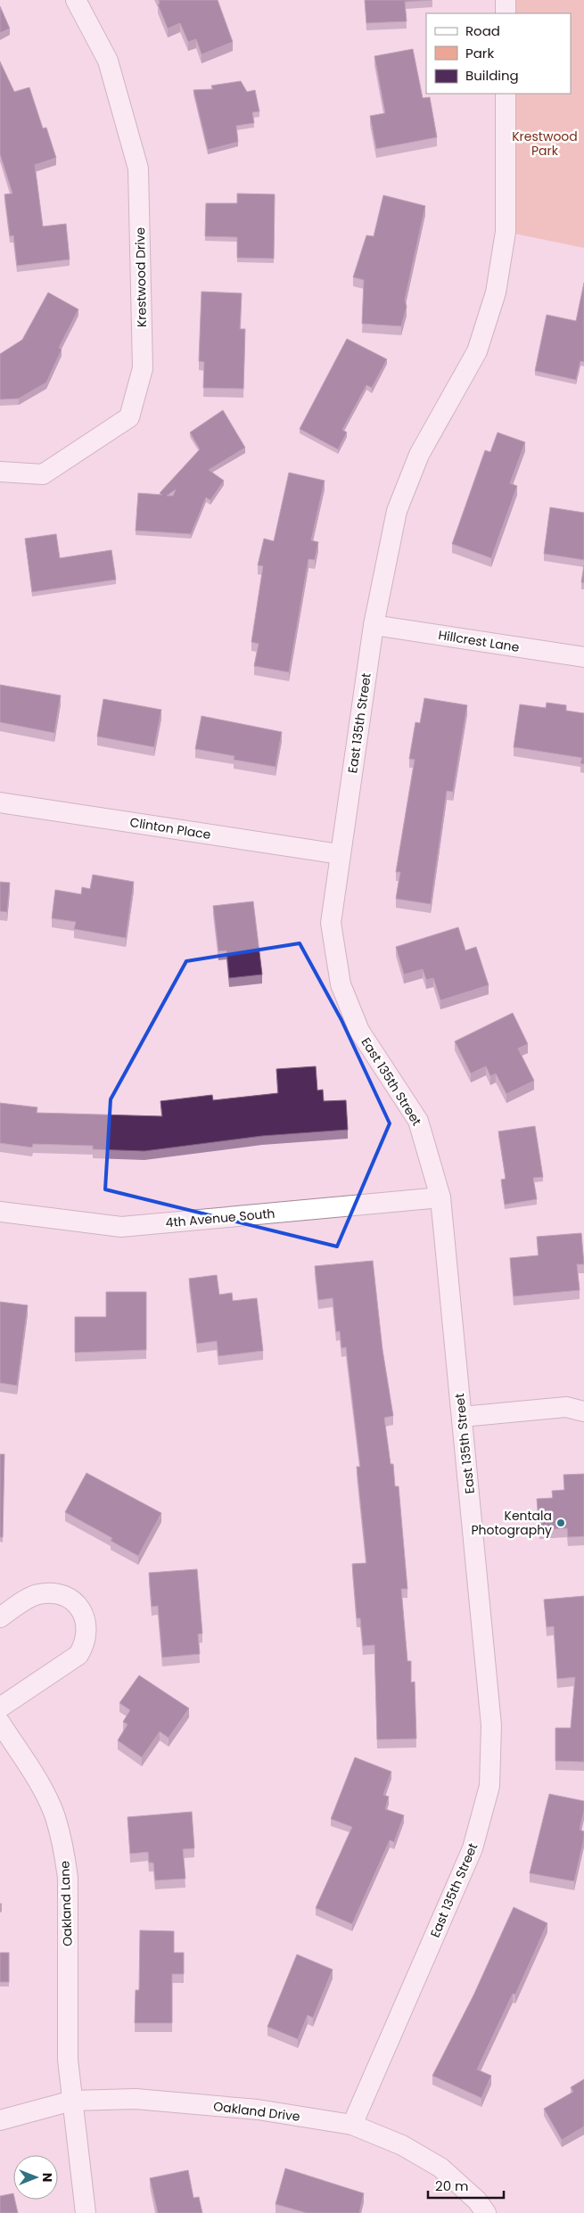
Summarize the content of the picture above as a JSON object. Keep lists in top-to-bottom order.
{
  "streets": {
    "street": [
      "Krestwood Drive",
      "Hillcrest Lane",
      "East 135th Street",
      "Clinton Place",
      "4th Avenue South",
      "Oakland Lane",
      "Oakland Drive"
    ]
  },
  "crossings": [
    ["Hillcrest Lane", "East 135th Street"],
    ["East 135th Street", "Clinton Place"],
    ["East 135th Street", "4th Avenue South"],
    ["East 135th Street", "Oakland Drive"],
    ["Oakland Lane", "Oakland Drive"]
  ],
  "parks": ["Krestwood Park"],
  "places": ["Kentala Photography"],
  "legend": ["Road", "Park", "Building"],
  "scale_bar": "20 m",
  "north": "right"
}
